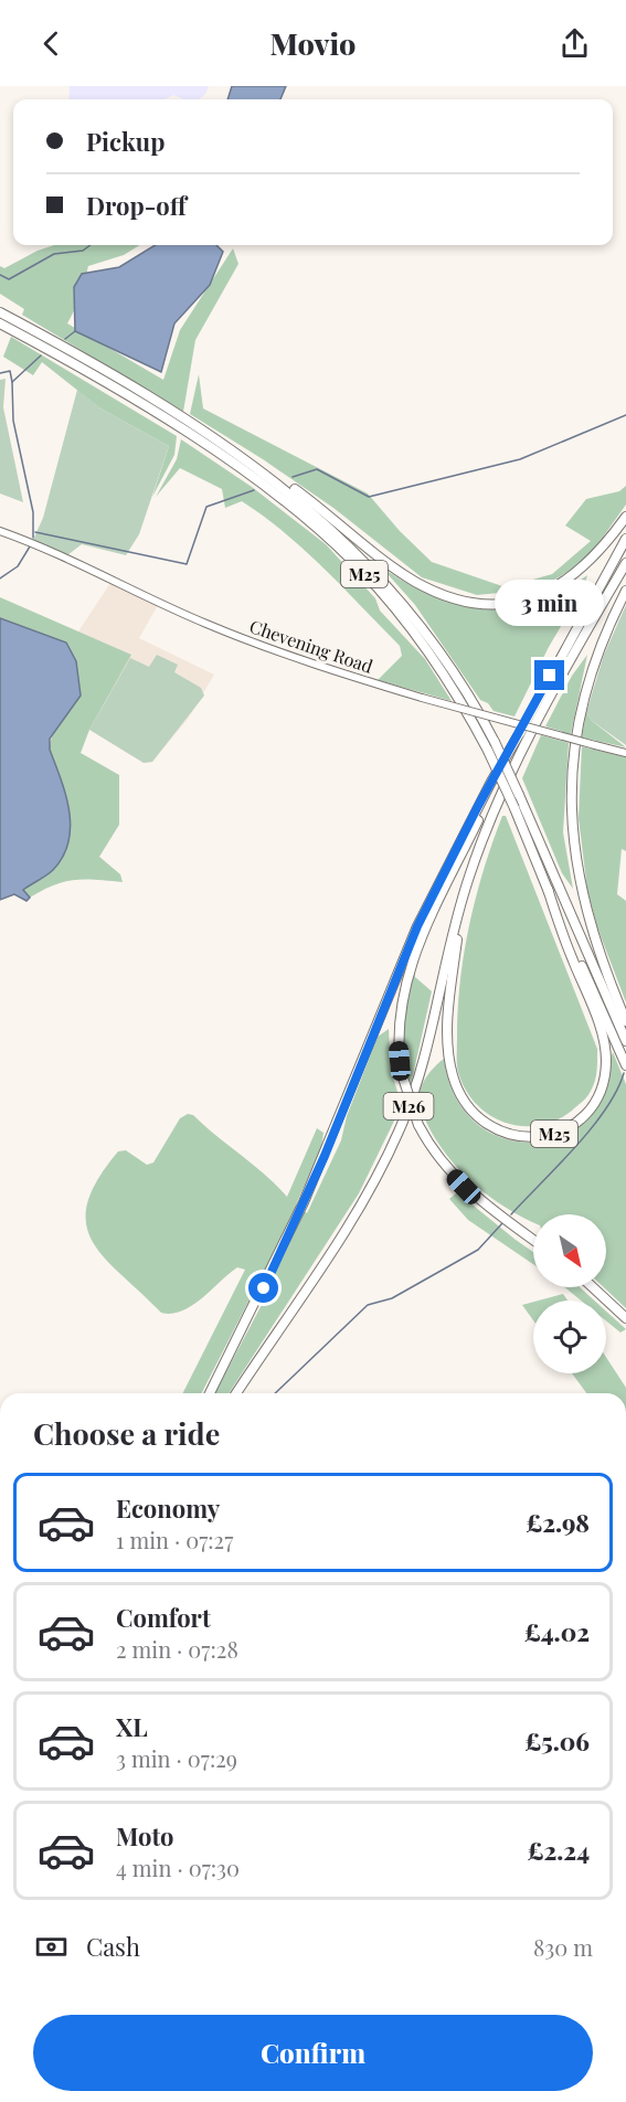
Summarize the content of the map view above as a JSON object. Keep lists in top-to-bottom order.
{
  "streets": {
    "highway": ["M25", "M26"],
    "street": ["Chevening Road"]
  },
  "crossings": [
    ["M25", "M26"]
  ],
  "north": "bottom right",
  "page": {
    "header": "Movio",
    "banner": ["Pickup", "Drop-off"],
    "bubble": "3 min",
    "heading": "Choose a ride",
    "list": [
      {
        "name": "Economy",
        "note": "1 min · 07:27",
        "value": "£2.98"
      },
      {
        "name": "Comfort",
        "note": "2 min · 07:28",
        "value": "£4.02"
      },
      {
        "name": "XL",
        "note": "3 min · 07:29",
        "value": "£5.06"
      },
      {
        "name": "Moto",
        "note": "4 min · 07:30",
        "value": "£2.24"
      }
    ],
    "pay": ["Cash", "830 m"],
    "buttons": "Confirm"
  }
}
